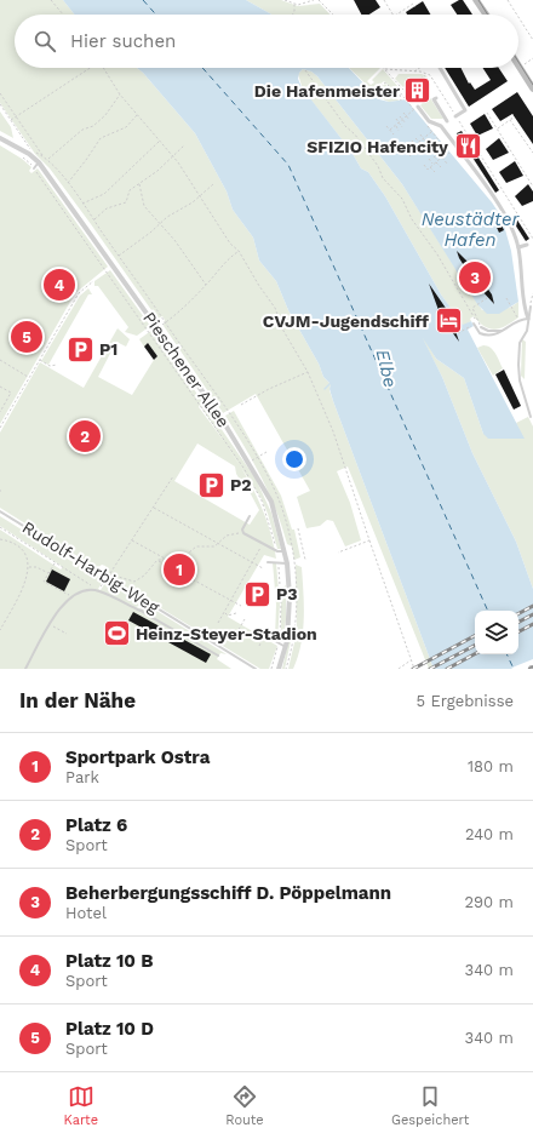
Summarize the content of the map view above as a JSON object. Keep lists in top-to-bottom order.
{
  "streets": {
    "street": ["Pieschener Allee"],
    "lane": ["Rudolf-Harbig-Weg"]
  },
  "water": ["Neustädter Hafen", "Elbe"],
  "places": {
    "building": ["Die Hafenmeister"],
    "restaurant": ["SFIZIO Hafencity"],
    "hotel": ["CVJM-Jugendschiff"],
    "parking": ["P1", "P2", "P3"],
    "sports": ["Heinz-Steyer-Stadion"]
  },
  "page": {
    "search": "Hier suchen",
    "pins": [
      "3",
      "4",
      "5",
      "2",
      "1"
    ],
    "heading": ["In der Nähe", "5 Ergebnisse"],
    "list": [
      {
        "mark": "1",
        "name": "Sportpark Ostra",
        "note": "Park",
        "value": "180 m"
      },
      {
        "mark": "2",
        "name": "Platz 6",
        "note": "Sport",
        "value": "240 m"
      },
      {
        "mark": "3",
        "name": "Beherbergungsschiff D. Pöppelmann",
        "note": "Hotel",
        "value": "290 m"
      },
      {
        "mark": "4",
        "name": "Platz 10 B",
        "note": "Sport",
        "value": "340 m"
      },
      {
        "mark": "5",
        "name": "Platz 10 D",
        "note": "Sport",
        "value": "340 m"
      }
    ],
    "nav": ["Karte", "Route", "Gespeichert"]
  }
}
